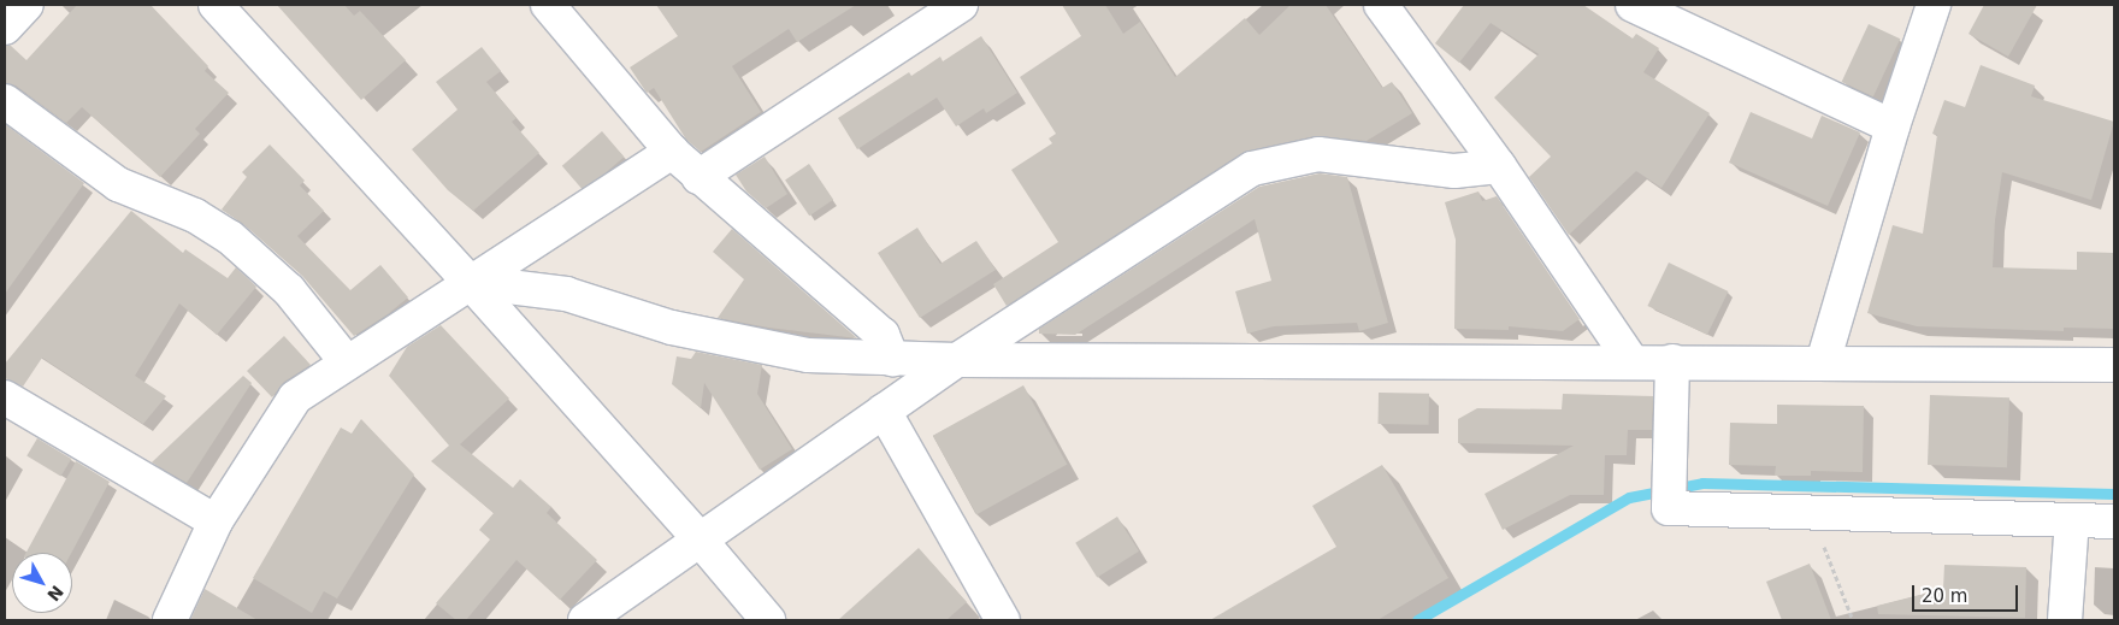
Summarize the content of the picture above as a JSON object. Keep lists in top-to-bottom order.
{
  "scale_bar": "20 m",
  "north": "bottom right"
}
